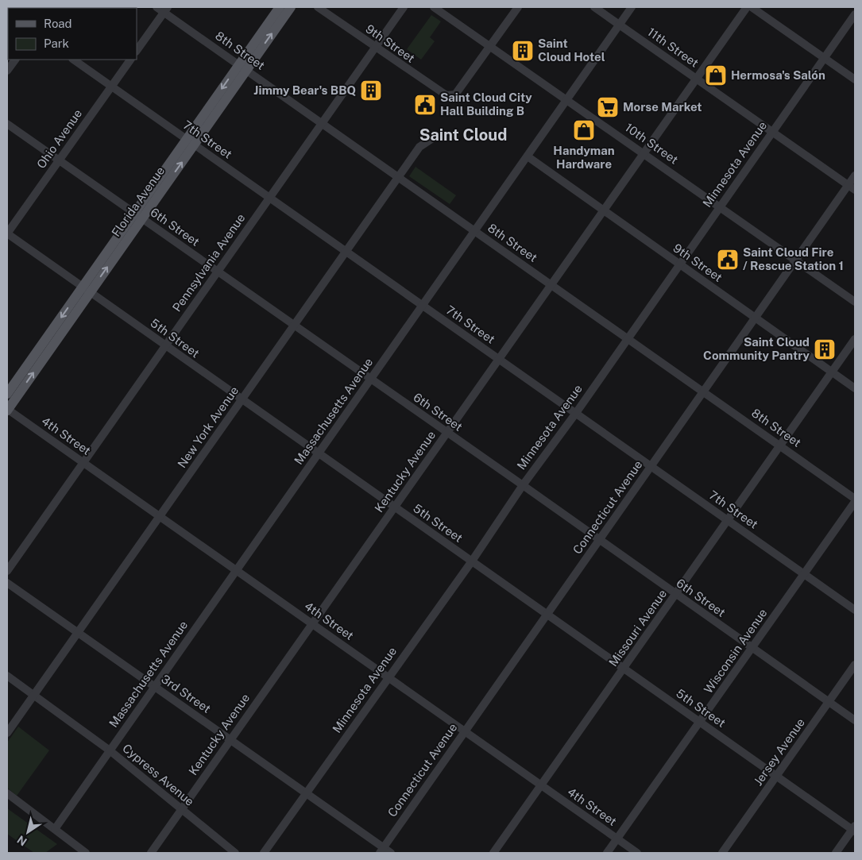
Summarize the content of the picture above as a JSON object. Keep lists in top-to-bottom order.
{
  "streets": {
    "main road": ["Florida Avenue"],
    "street": [
      "9th Street",
      "11th Street",
      "8th Street",
      "Ohio Avenue",
      "7th Street",
      "10th Street",
      "Minnesota Avenue",
      "6th Street",
      "Pennsylvania Avenue",
      "5th Street",
      "Massachusetts Avenue",
      "New York Avenue",
      "4th Street",
      "Kentucky Avenue",
      "Connecticut Avenue",
      "Missouri Avenue",
      "Wisconsin Avenue",
      "3rd Street",
      "Jersey Avenue",
      "Cypress Avenue"
    ]
  },
  "crossings": [
    ["9th Street", "10th Street"],
    ["9th Street", "Minnesota Avenue"],
    ["9th Street", "Pennsylvania Avenue"],
    ["9th Street", "Massachusetts Avenue"],
    ["9th Street", "Kentucky Avenue"],
    ["9th Street", "Connecticut Avenue"],
    ["9th Street", "Missouri Avenue"],
    ["11th Street", "Minnesota Avenue"],
    ["11th Street", "Massachusetts Avenue"],
    ["11th Street", "Kentucky Avenue"],
    ["11th Street", "Connecticut Avenue"],
    ["8th Street", "Minnesota Avenue"],
    ["8th Street", "Florida Avenue"],
    ["8th Street", "Pennsylvania Avenue"],
    ["8th Street", "Massachusetts Avenue"],
    ["8th Street", "New York Avenue"],
    ["8th Street", "Kentucky Avenue"],
    ["8th Street", "Connecticut Avenue"],
    ["8th Street", "Missouri Avenue"],
    ["Ohio Avenue", "7th Street"],
    ["Ohio Avenue", "6th Street"],
    ["Ohio Avenue", "5th Street"],
    ["7th Street", "Minnesota Avenue"],
    ["7th Street", "Florida Avenue"],
    ["7th Street", "Pennsylvania Avenue"],
    ["7th Street", "Massachusetts Avenue"],
    ["7th Street", "New York Avenue"],
    ["7th Street", "Kentucky Avenue"],
    ["7th Street", "Connecticut Avenue"],
    ["7th Street", "Missouri Avenue"],
    ["7th Street", "Wisconsin Avenue"],
    ["10th Street", "Minnesota Avenue"],
    ["10th Street", "Massachusetts Avenue"],
    ["10th Street", "Kentucky Avenue"],
    ["10th Street", "Connecticut Avenue"],
    ["Minnesota Avenue", "6th Street"],
    ["Minnesota Avenue", "5th Street"],
    ["Minnesota Avenue", "4th Street"],
    ["Minnesota Avenue", "3rd Street"],
    ["Florida Avenue", "6th Street"],
    ["Florida Avenue", "5th Street"],
    ["Florida Avenue", "4th Street"],
    ["6th Street", "Pennsylvania Avenue"],
    ["6th Street", "Massachusetts Avenue"],
    ["6th Street", "New York Avenue"],
    ["6th Street", "Kentucky Avenue"],
    ["6th Street", "Connecticut Avenue"],
    ["6th Street", "Missouri Avenue"],
    ["6th Street", "Wisconsin Avenue"],
    ["6th Street", "Jersey Avenue"],
    ["Pennsylvania Avenue", "5th Street"],
    ["Pennsylvania Avenue", "4th Street"],
    ["5th Street", "Massachusetts Avenue"],
    ["5th Street", "New York Avenue"],
    ["5th Street", "Kentucky Avenue"],
    ["5th Street", "Connecticut Avenue"],
    ["5th Street", "Missouri Avenue"],
    ["5th Street", "Wisconsin Avenue"],
    ["5th Street", "Jersey Avenue"],
    ["Massachusetts Avenue", "4th Street"],
    ["Massachusetts Avenue", "3rd Street"],
    ["Massachusetts Avenue", "Cypress Avenue"],
    ["New York Avenue", "4th Street"],
    ["New York Avenue", "3rd Street"],
    ["New York Avenue", "Cypress Avenue"],
    ["4th Street", "Kentucky Avenue"],
    ["4th Street", "Connecticut Avenue"],
    ["4th Street", "Missouri Avenue"],
    ["4th Street", "Wisconsin Avenue"],
    ["Kentucky Avenue", "3rd Street"],
    ["Kentucky Avenue", "Cypress Avenue"],
    ["Connecticut Avenue", "3rd Street"]
  ],
  "districts": ["Saint Cloud"],
  "places": {
    "building": ["Saint Cloud Hotel", "Jimmy Bear's BBQ", "Saint Cloud Community Pantry"],
    "shop": ["Hermosa's Salón", "Handyman Hardware"],
    "public building": ["Saint Cloud City Hall Building B", "Saint Cloud Fire / Rescue Station 1"],
    "supermarket": ["Morse Market"]
  },
  "legend": ["Road", "Park"],
  "north": "bottom left"
}
